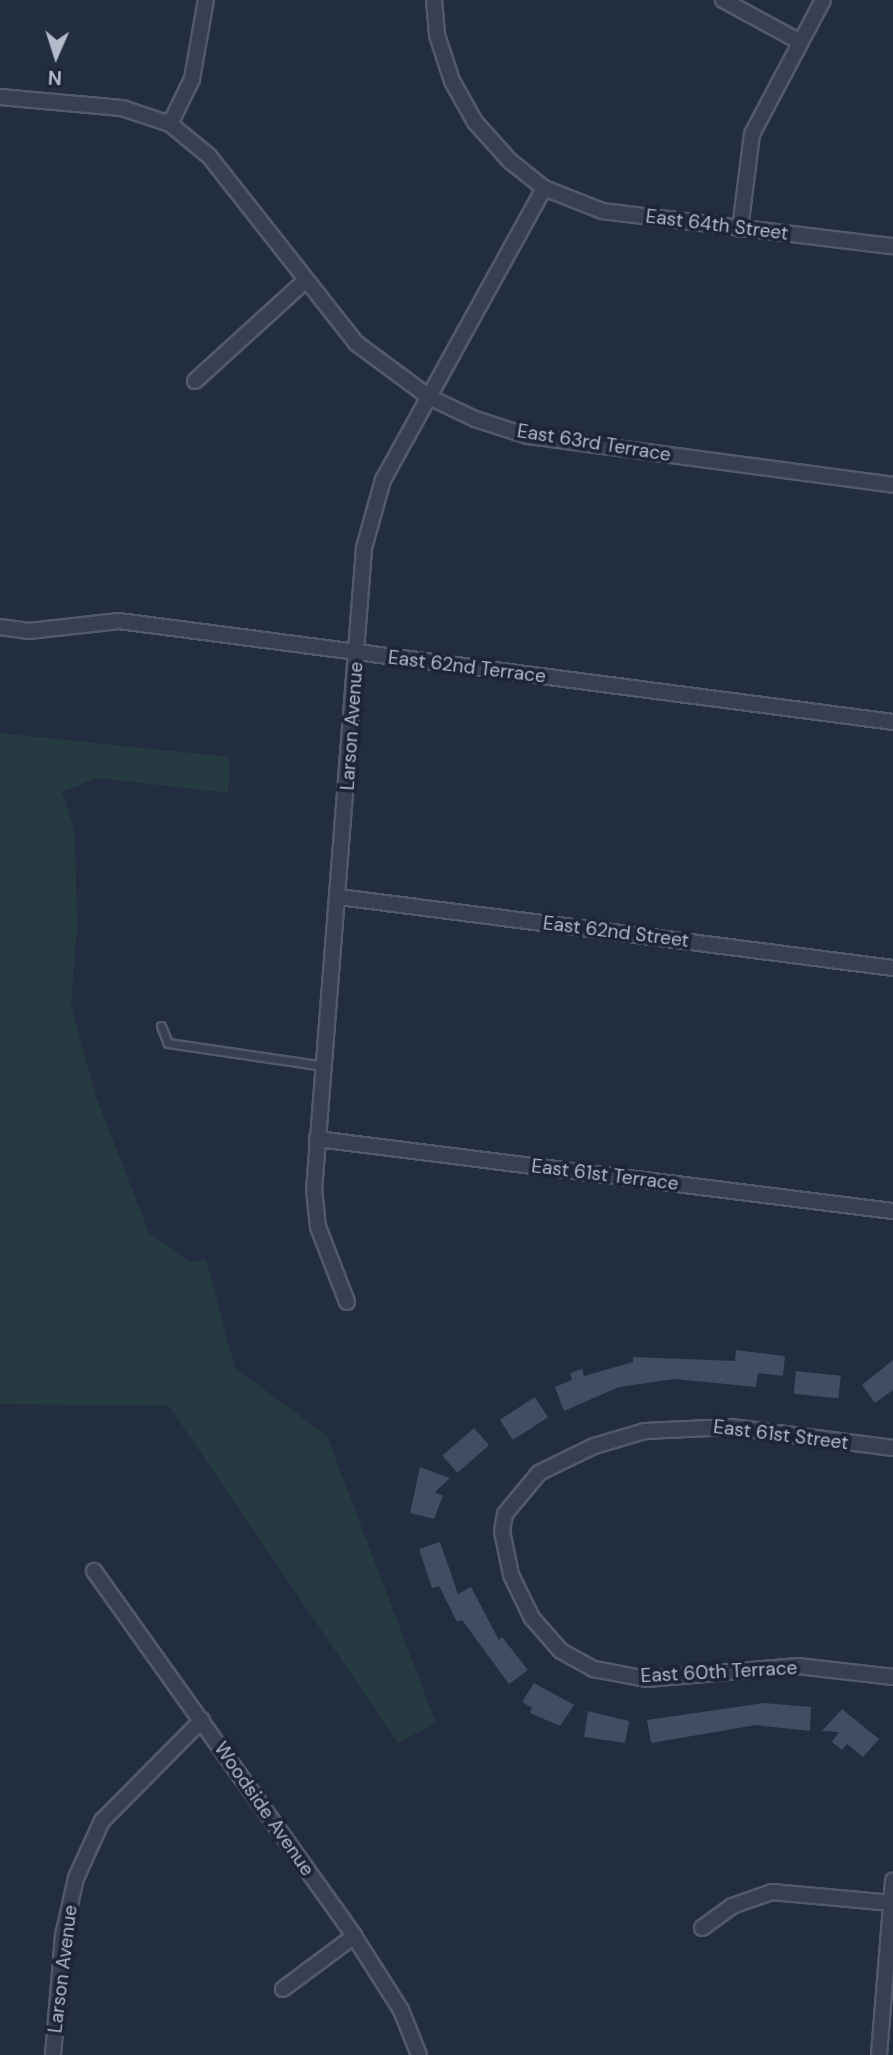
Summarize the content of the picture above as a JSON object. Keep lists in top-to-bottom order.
{
  "streets": {
    "street": [
      "East 64th Street",
      "East 63rd Terrace",
      "East 62nd Terrace",
      "Larson Avenue",
      "East 62nd Street",
      "East 61st Terrace",
      "East 61st Street",
      "East 60th Terrace",
      "Woodside Avenue"
    ]
  },
  "crossings": [
    ["East 64th Street", "Larson Avenue"],
    ["East 63rd Terrace", "Larson Avenue"],
    ["East 62nd Terrace", "Larson Avenue"],
    ["Larson Avenue", "East 62nd Street"],
    ["Larson Avenue", "East 61st Terrace"],
    ["Larson Avenue", "Woodside Avenue"],
    ["East 61st Street", "East 60th Terrace"]
  ],
  "north": "bottom"
}
